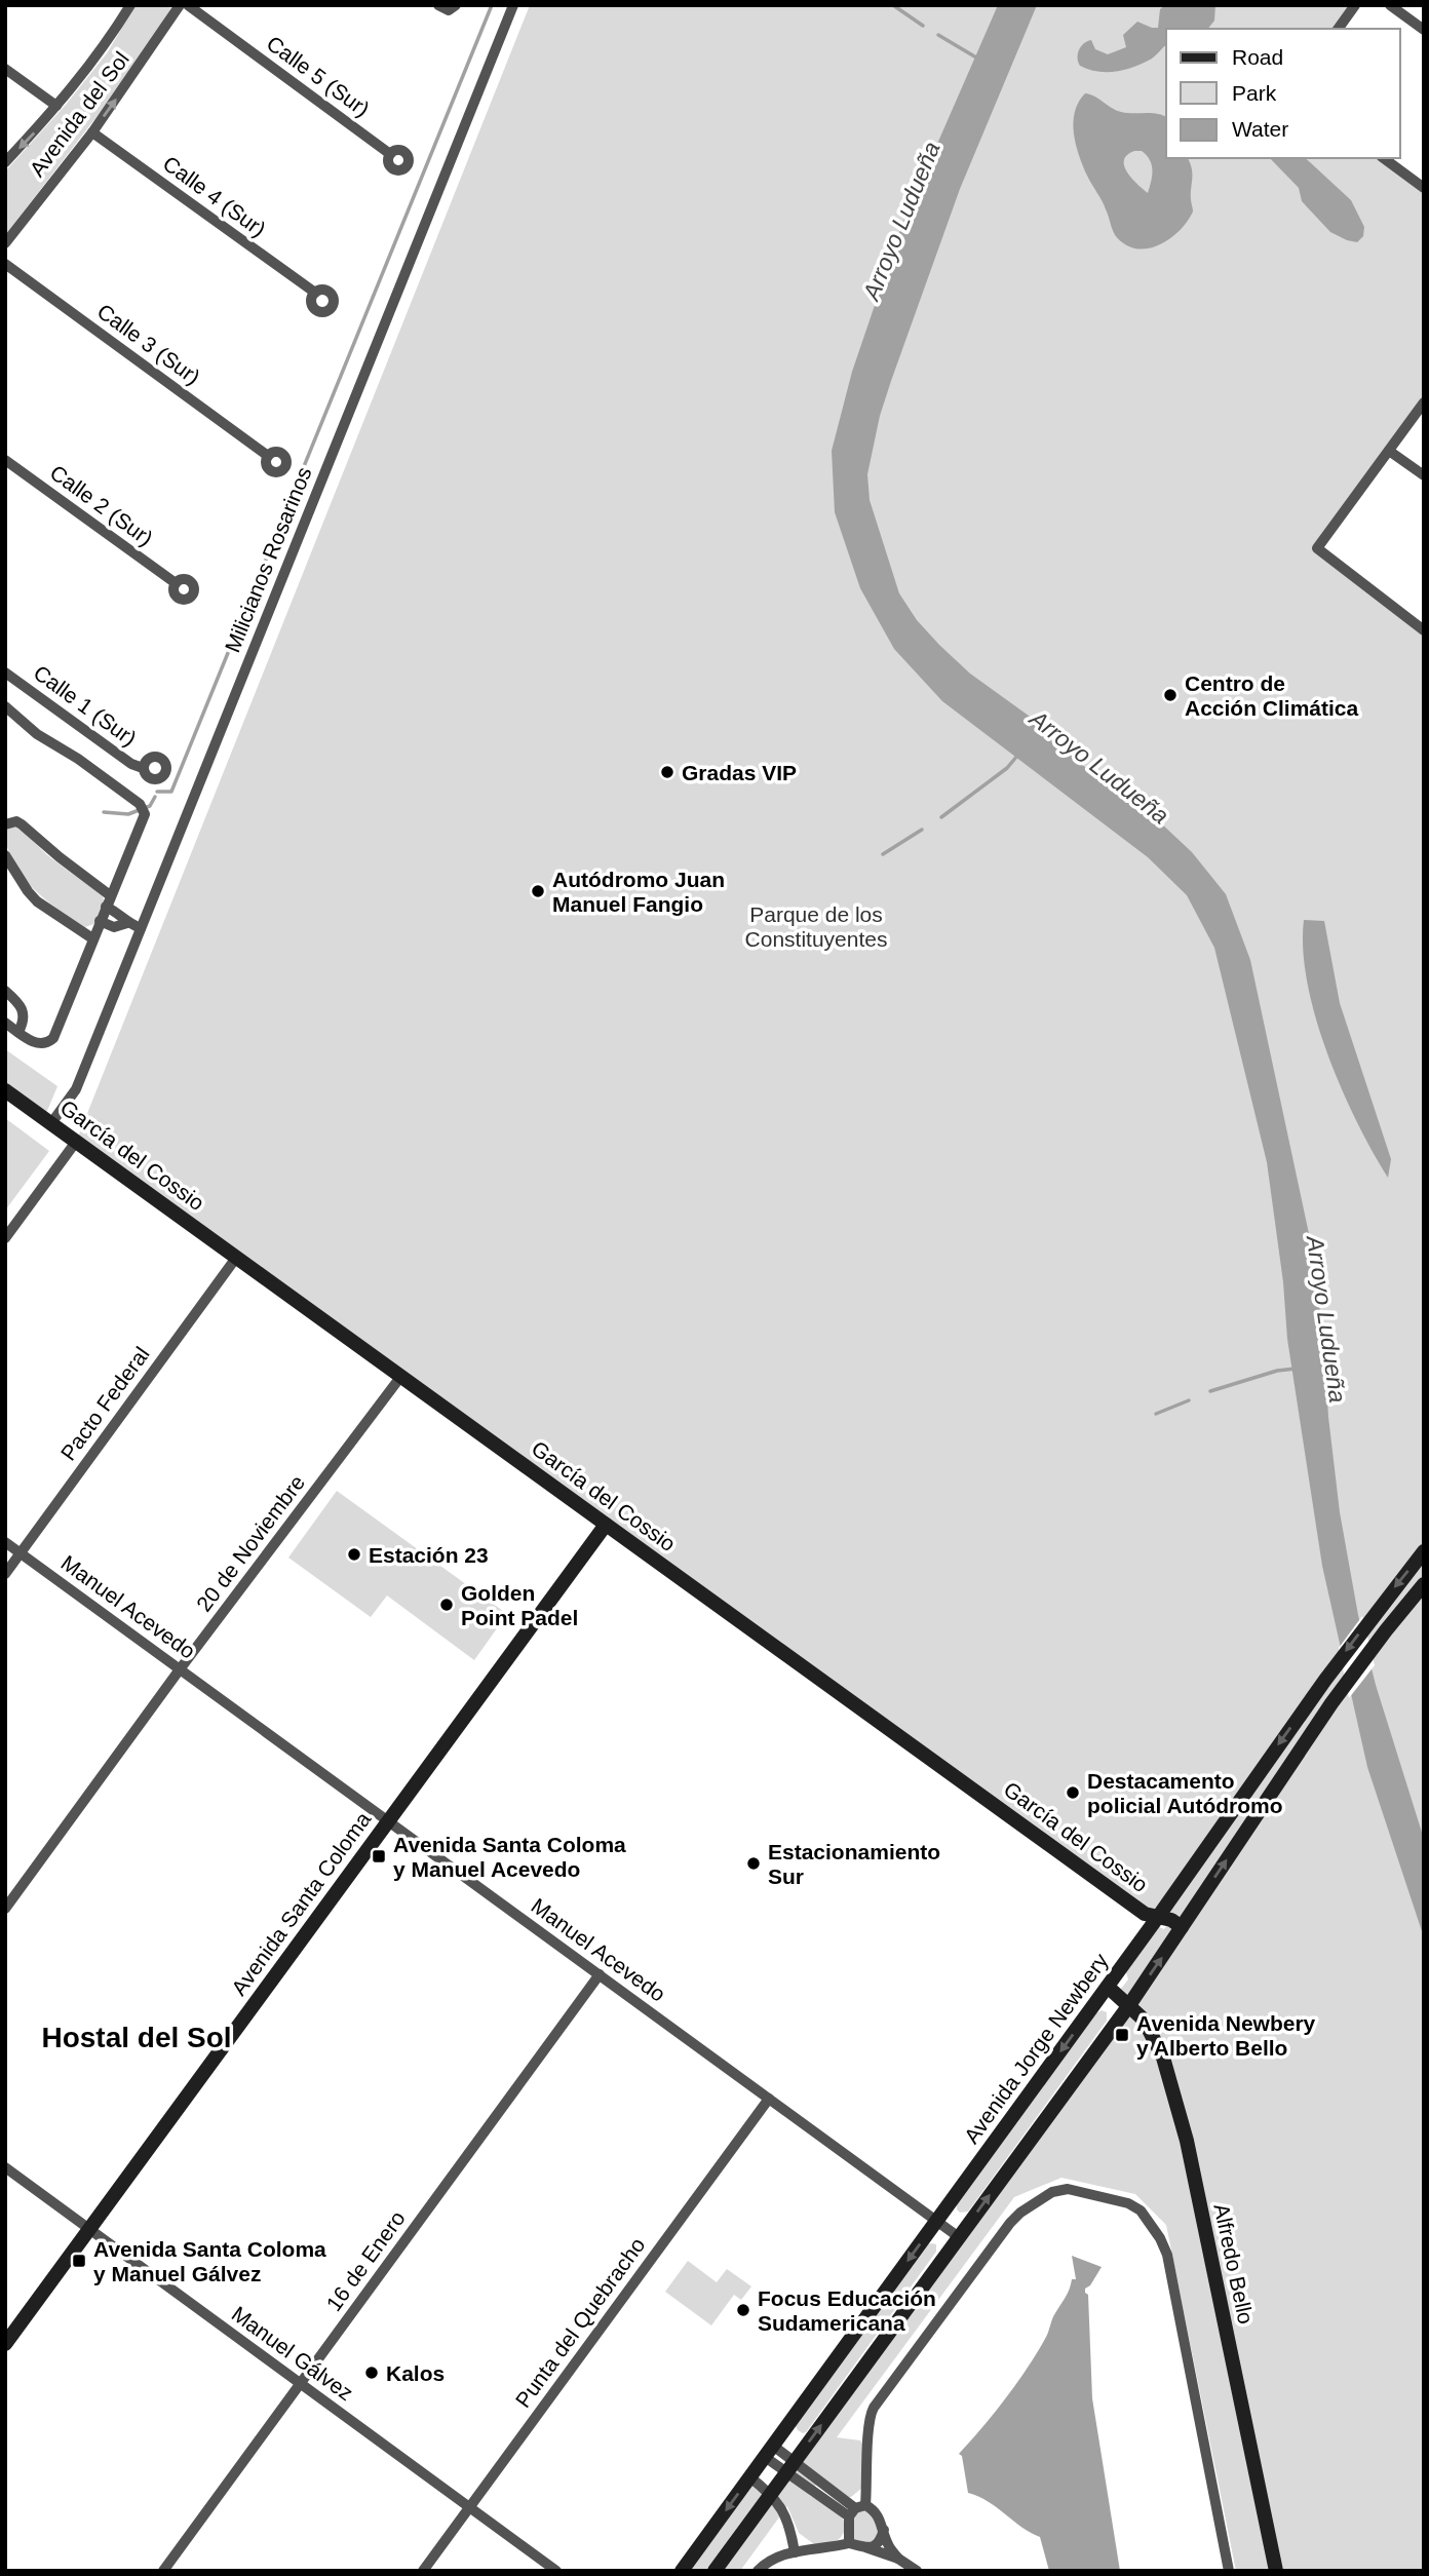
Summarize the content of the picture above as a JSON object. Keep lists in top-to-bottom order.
{
  "streets": {
    "street": [
      "Calle 5 (Sur)",
      "Avenida del Sol",
      "Calle 4 (Sur)",
      "Calle 3 (Sur)",
      "Calle 2 (Sur)",
      "Milicianos Rosarinos",
      "Calle 1 (Sur)",
      "García del Cossio",
      "Pacto Federal",
      "20 de Noviembre",
      "Manuel Acevedo",
      "Avenida Santa Coloma",
      "Avenida Jorge Newbery",
      "16 de Enero",
      "Alfredo Bello",
      "Punta del Quebracho",
      "Manuel Gálvez"
    ]
  },
  "crossings": [
    ["Avenida del Sol", "Calle 4 (Sur)"],
    ["Milicianos Rosarinos", "García del Cossio"],
    ["García del Cossio", "Pacto Federal"],
    ["García del Cossio", "20 de Noviembre"],
    ["García del Cossio", "Avenida Santa Coloma"],
    ["García del Cossio", "Avenida Jorge Newbery"],
    ["Pacto Federal", "Manuel Acevedo"],
    ["20 de Noviembre", "Manuel Acevedo"],
    ["Manuel Acevedo", "Avenida Santa Coloma"],
    ["Manuel Acevedo", "Avenida Jorge Newbery"],
    ["Manuel Acevedo", "16 de Enero"],
    ["Manuel Acevedo", "Punta del Quebracho"],
    ["Avenida Santa Coloma", "Manuel Gálvez"],
    ["Avenida Jorge Newbery", "Alfredo Bello"],
    ["16 de Enero", "Manuel Gálvez"],
    ["Punta del Quebracho", "Manuel Gálvez"]
  ],
  "districts": ["Hostal del Sol"],
  "water": ["Arroyo Ludueña"],
  "parks": ["Parque de los Constituyentes"],
  "places": {
    "other": [
      "Centro de Acción Climática",
      "Gradas VIP",
      "Autódromo Juan Manuel Fangio",
      "Estación 23",
      "Golden Point Padel",
      "Destacamento policial Autódromo",
      "Estacionamiento Sur",
      "Focus Educación Sudamericana",
      "Kalos"
    ],
    "transit": ["Avenida Santa Coloma y Manuel Acevedo", "Avenida Newbery y Alberto Bello", "Avenida Santa Coloma y Manuel Gálvez"]
  },
  "legend": ["Road", "Park", "Water"]
}
